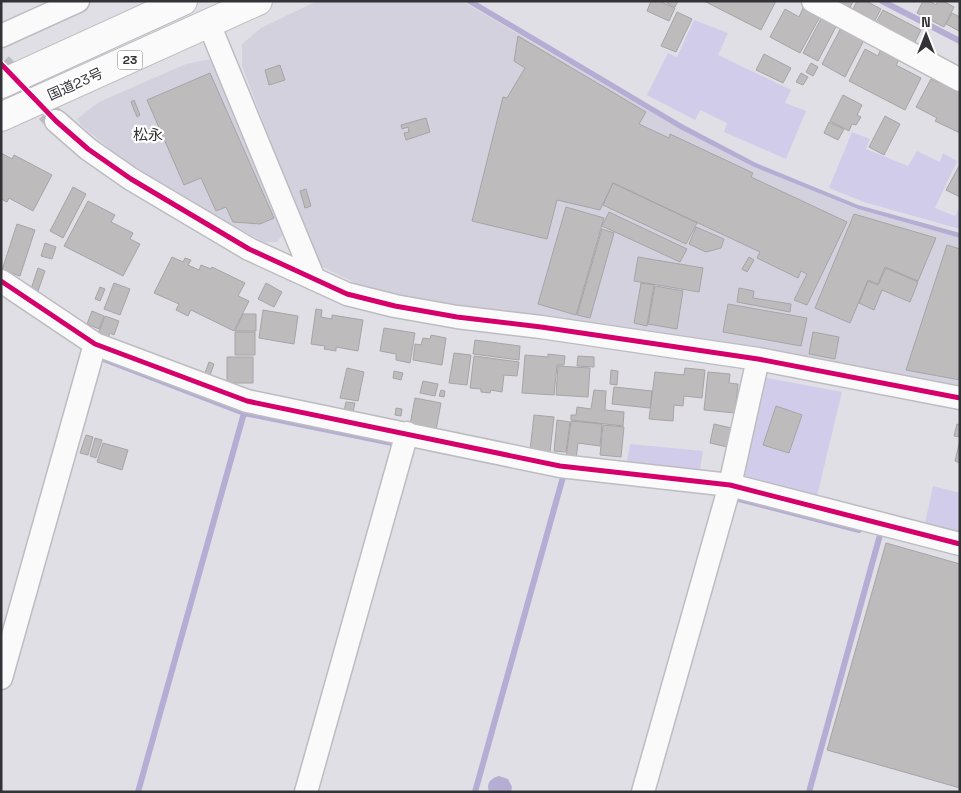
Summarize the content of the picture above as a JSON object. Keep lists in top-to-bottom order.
{
  "streets": {
    "highway": ["23", "国道23号"]
  },
  "districts": ["松永"],
  "north": "top"
}
